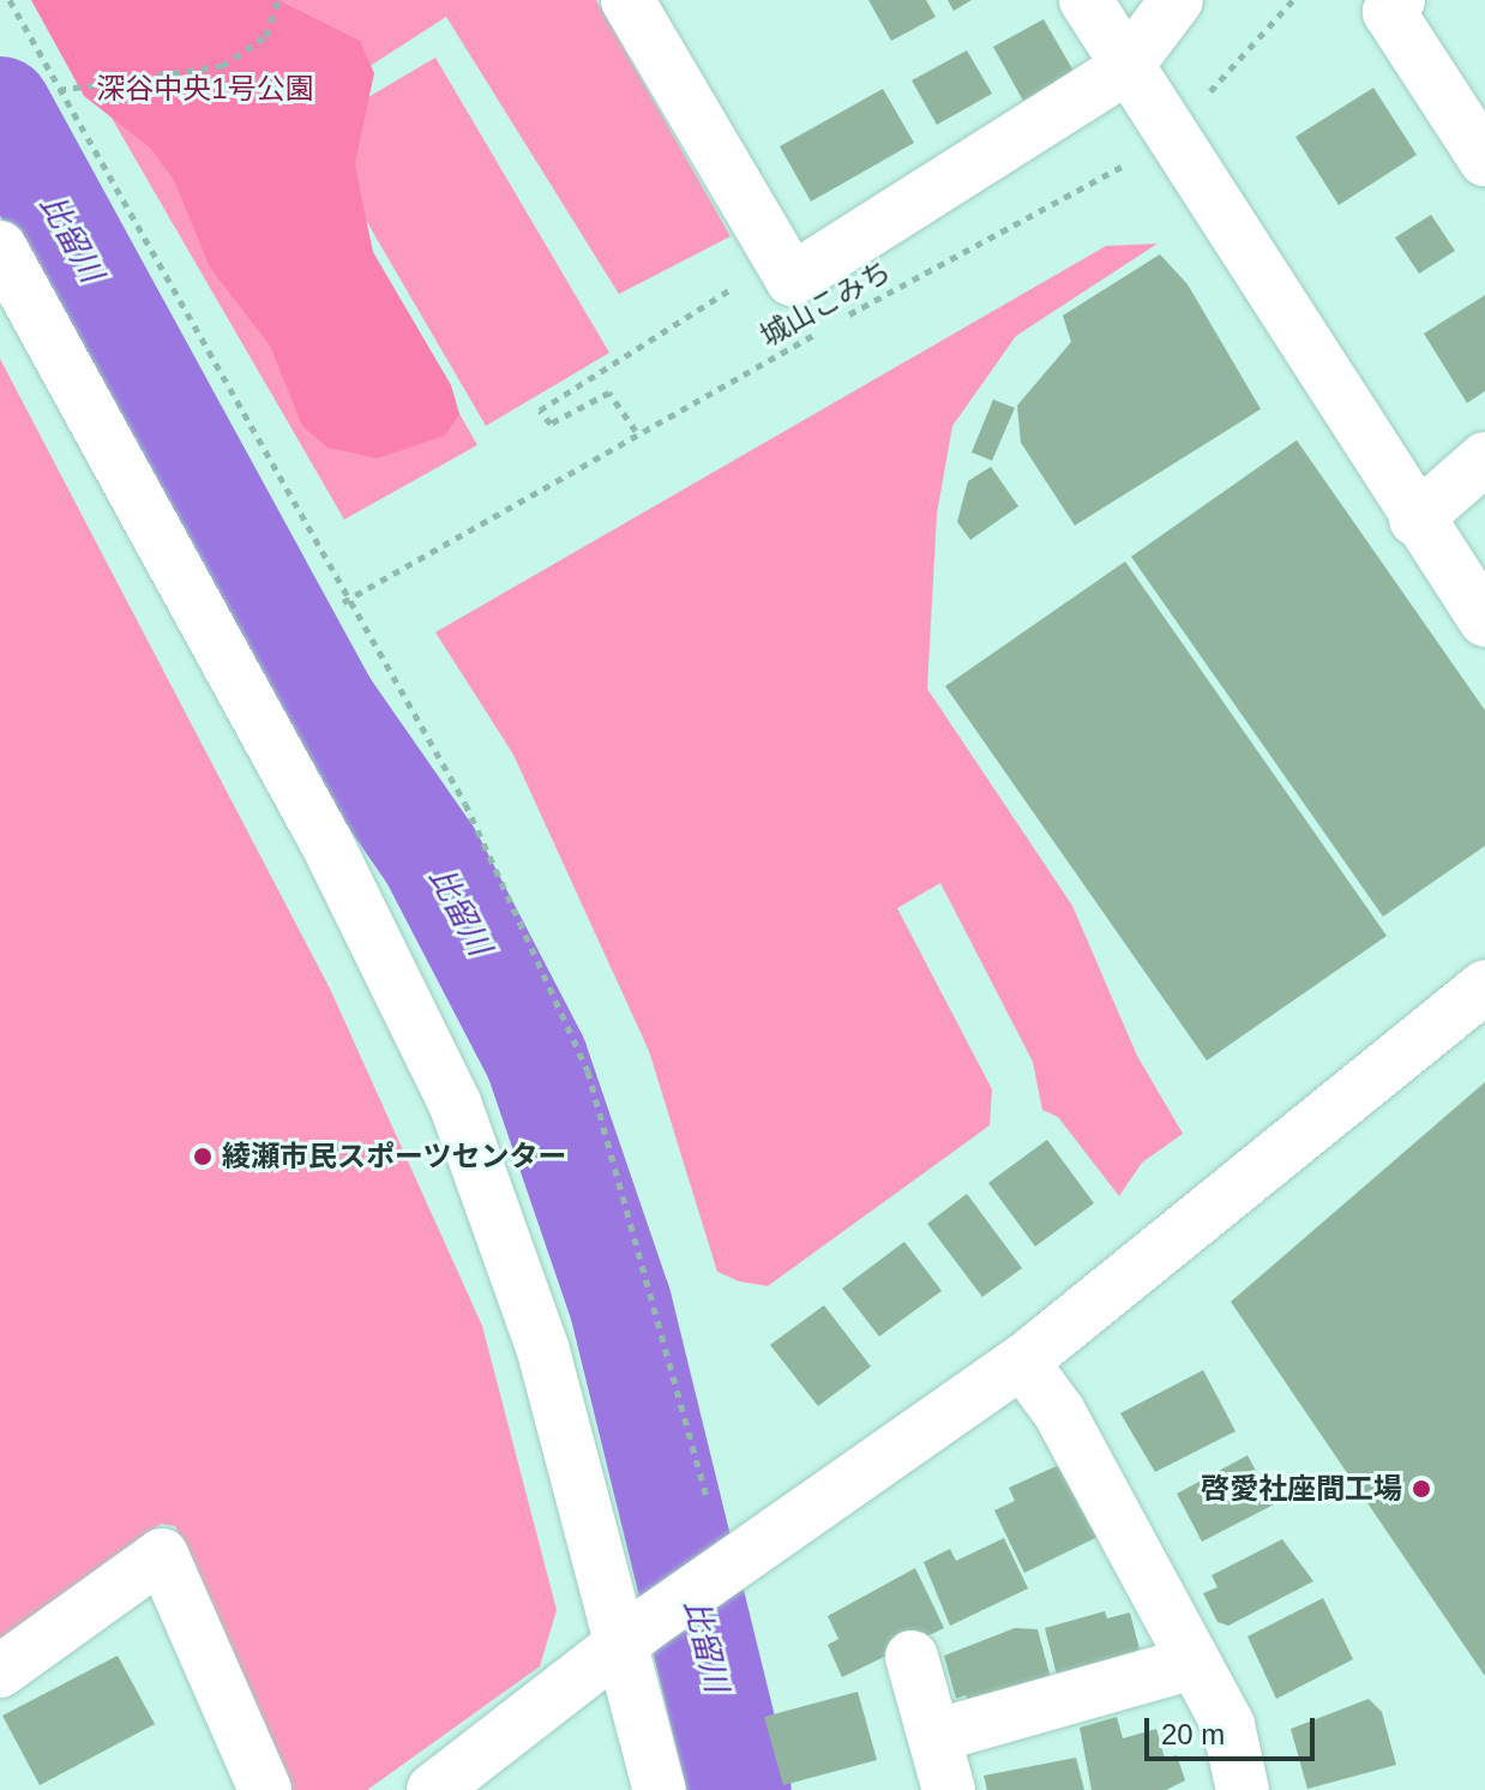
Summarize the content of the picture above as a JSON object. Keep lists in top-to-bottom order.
{
  "streets": {
    "path": ["城山こみち"]
  },
  "water": ["比留川"],
  "parks": ["深谷中央1号公園"],
  "places": ["綾瀬市民スポーツセンター", "啓愛社座間工場"],
  "scale_bar": "20 m"
}
